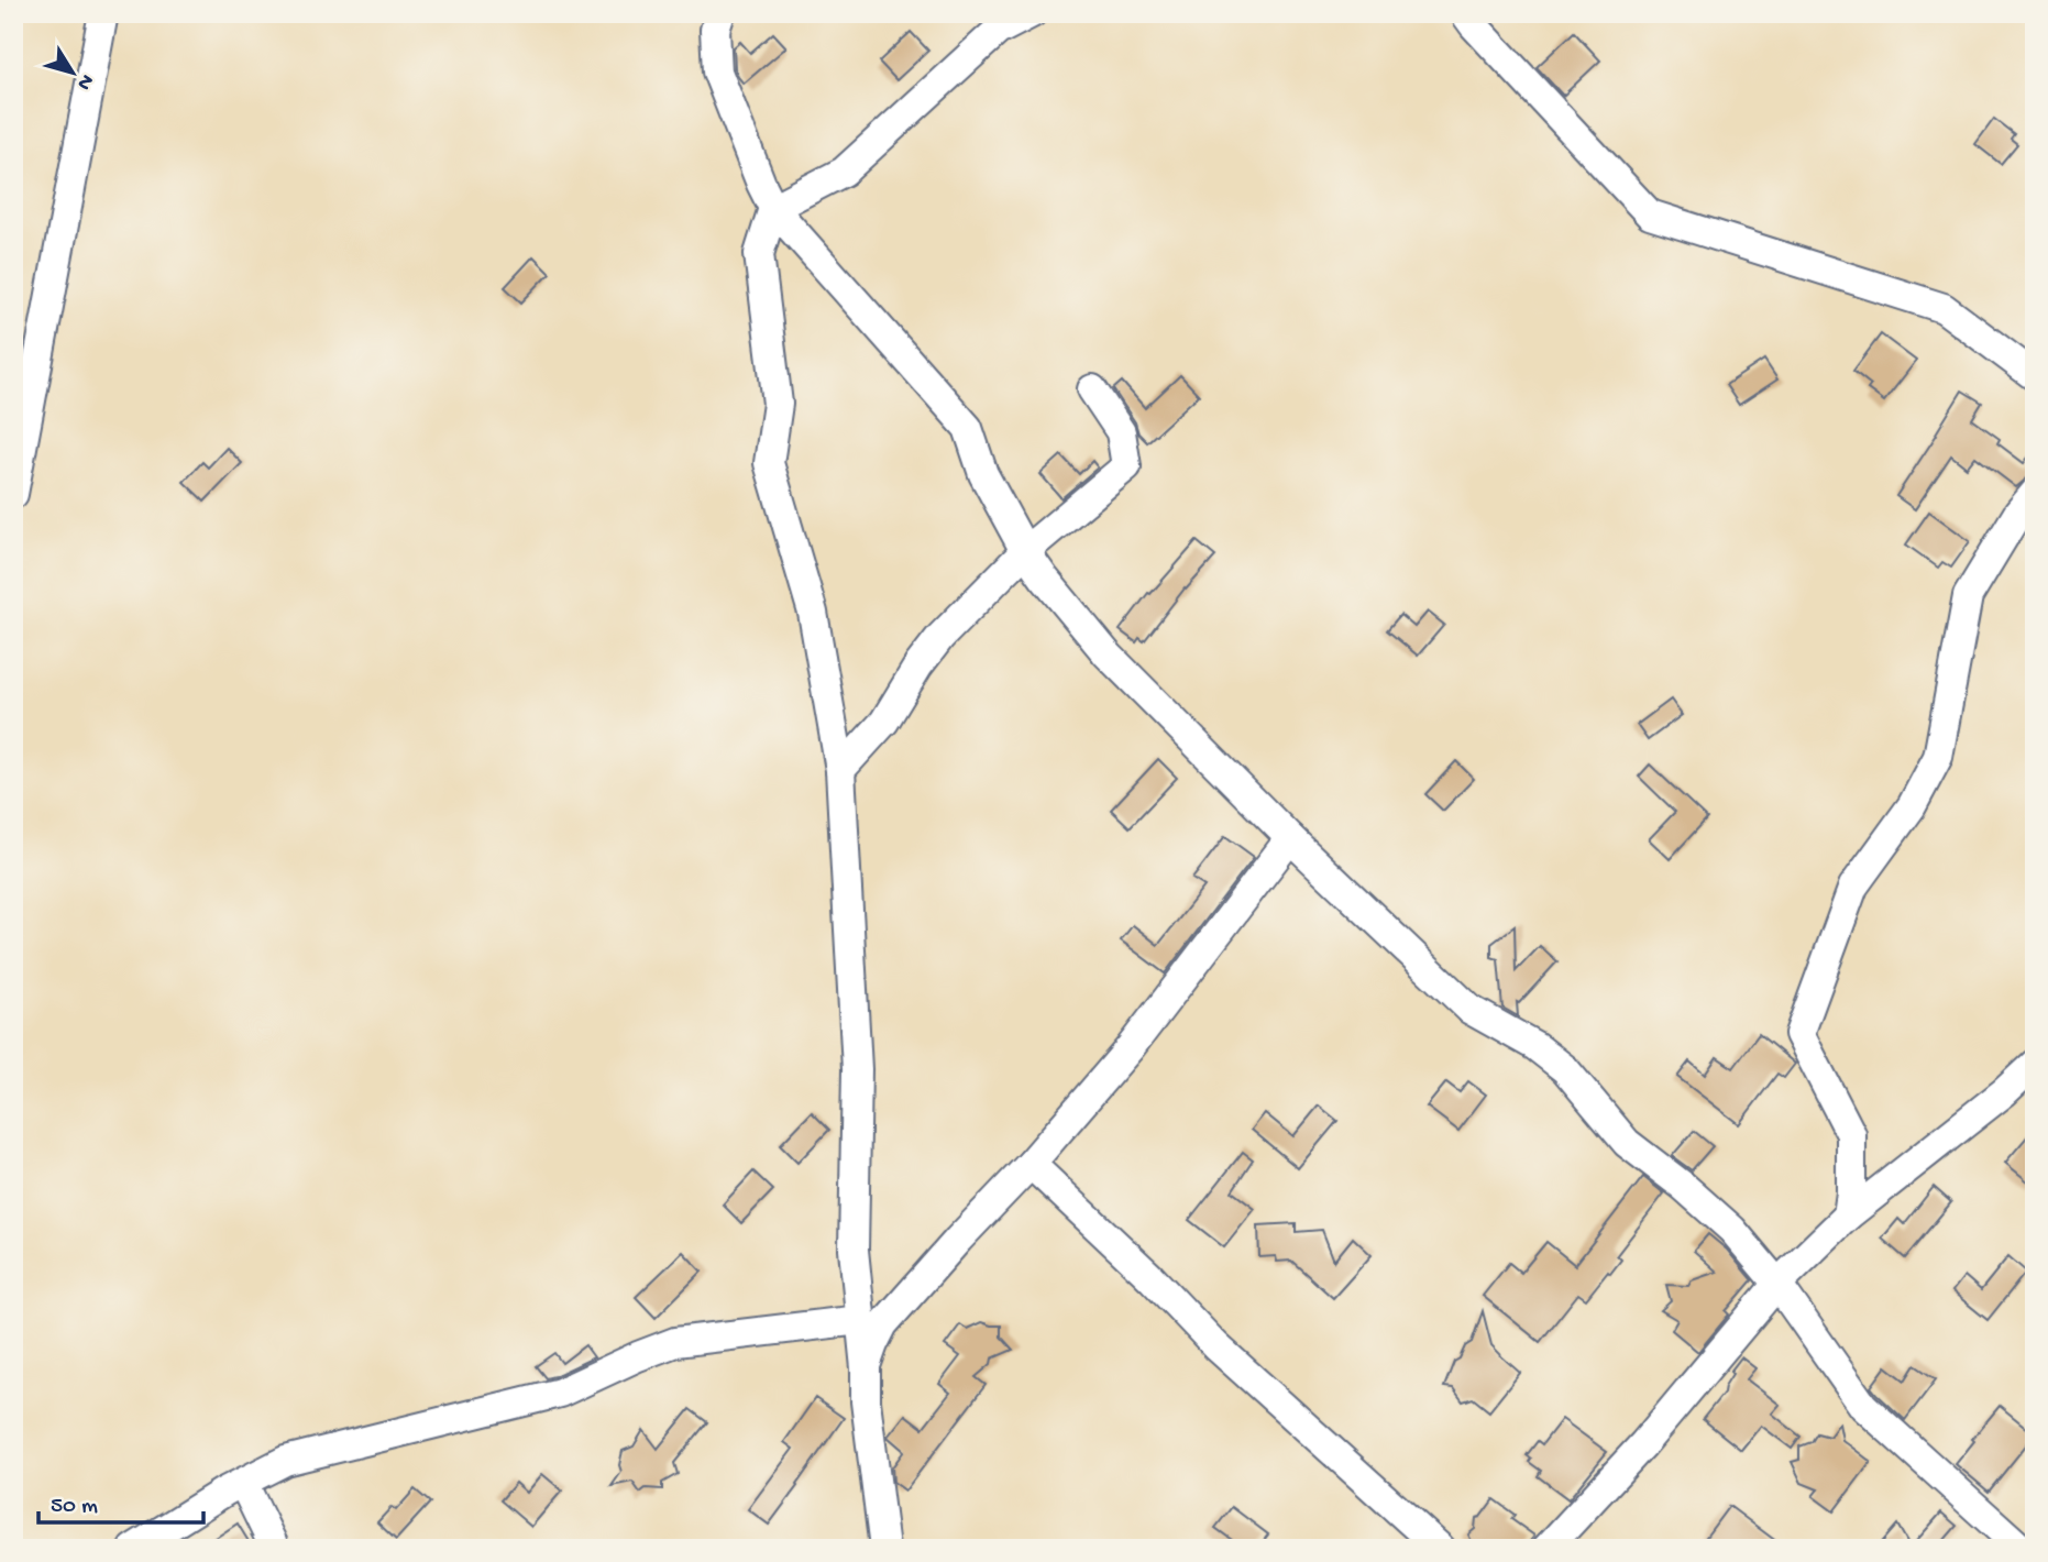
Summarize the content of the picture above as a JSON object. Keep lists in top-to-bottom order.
{
  "scale_bar": "50 m",
  "north": "bottom right"
}
